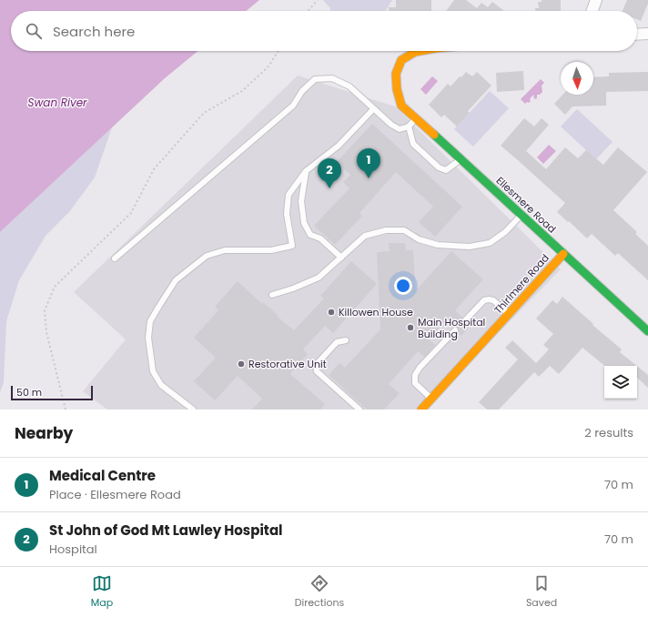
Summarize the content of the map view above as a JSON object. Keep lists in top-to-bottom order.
{
  "streets": {
    "street": ["Ellesmere Road", "Thirlmere Road"]
  },
  "crossings": [
    ["Ellesmere Road", "Thirlmere Road"]
  ],
  "water": ["Swan River"],
  "places": ["Killowen House", "Main Hospital Building", "Restorative Unit"],
  "scale_bar": "50 m",
  "north": "bottom",
  "page": {
    "search": "Search here",
    "pins": ["1", "2"],
    "scale": "50 m",
    "heading": ["Nearby", "2 results"],
    "list": [
      {
        "mark": "1",
        "name": "Medical Centre",
        "note": "Place · Ellesmere Road",
        "value": "70 m"
      },
      {
        "mark": "2",
        "name": "St John of God Mt Lawley Hospital",
        "note": "Hospital",
        "value": "70 m"
      }
    ],
    "nav": ["Map", "Directions", "Saved"]
  }
}
